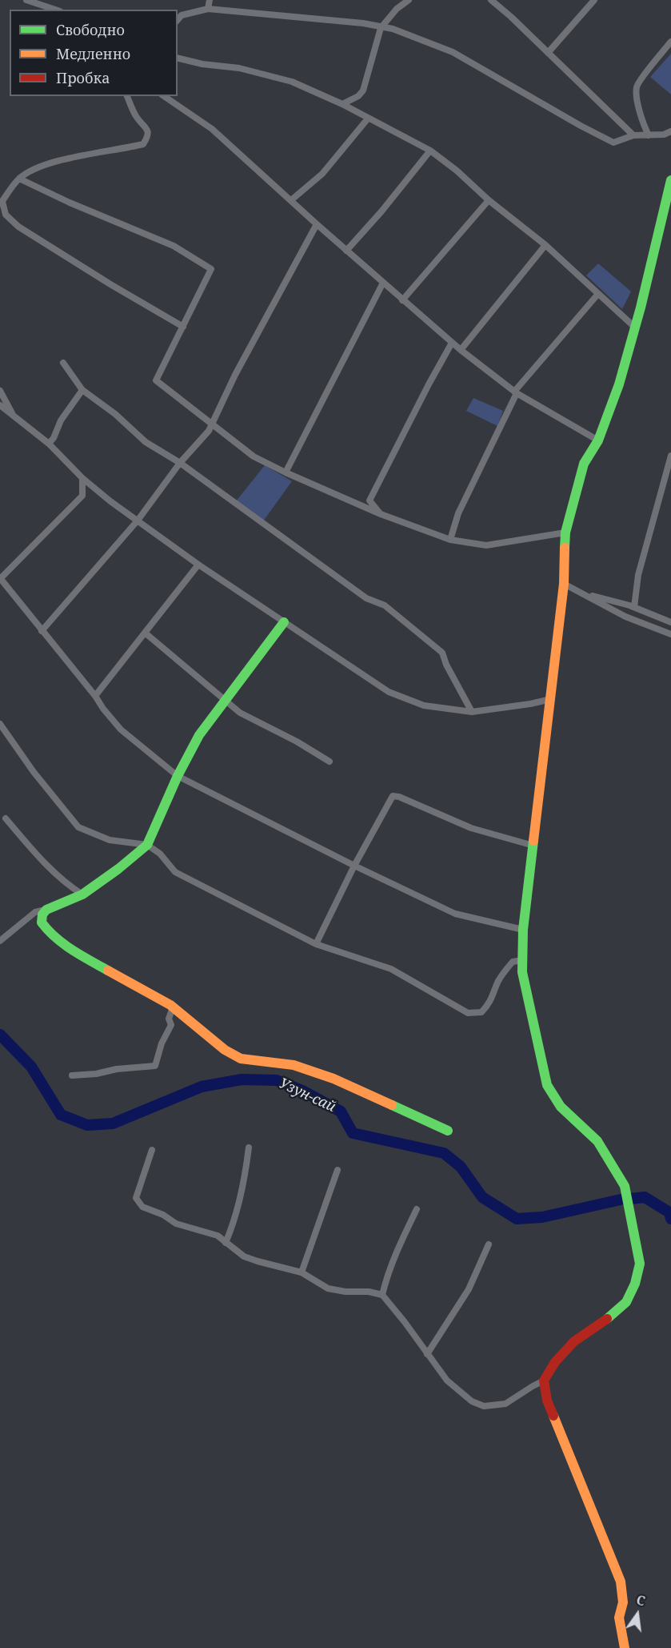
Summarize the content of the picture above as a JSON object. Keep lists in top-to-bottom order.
{
  "water": ["Узун-сай"],
  "legend": ["Свободно", "Медленно", "Пробка"],
  "north": "top"
}
